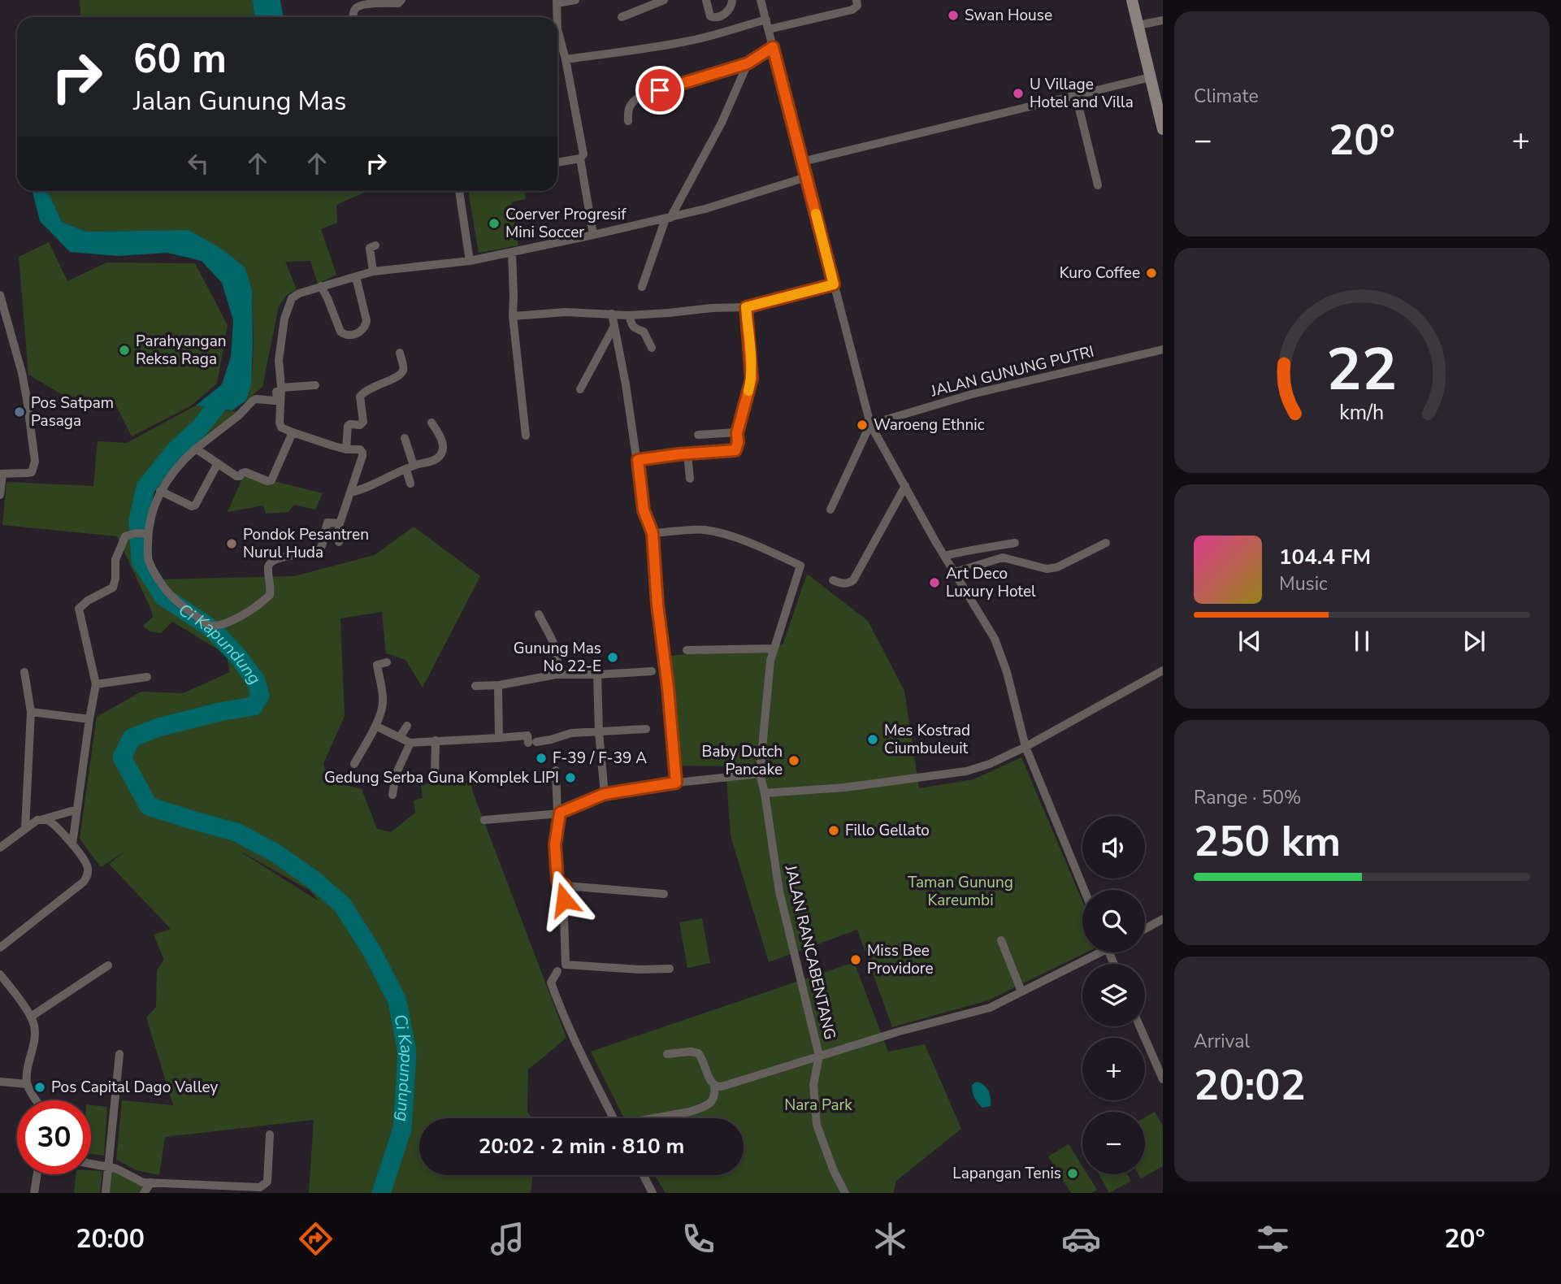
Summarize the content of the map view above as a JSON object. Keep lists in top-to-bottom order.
{
  "streets": {
    "street": ["JALAN GUNUNG PUTRI", "JALAN RANCABENTANG"]
  },
  "water": ["Ci Kapundung"],
  "parks": ["Taman Gunung Kareumbi", "Nara Park"],
  "places": [
    "Swan House",
    "U Village Hotel and Villa",
    "Coerver Progresif Mini Soccer",
    "Kuro Coffee",
    "Parahyangan Reksa Raga",
    "Pos Satpam Pasaga",
    "Waroeng Ethnic",
    "Pondok Pesantren Nurul Huda",
    "Art Deco Luxury Hotel",
    "Gunung Mas No 22-E",
    "Mes Kostrad Ciumbuleuit",
    "F-39 / F-39 A",
    "Baby Dutch Pancake",
    "Gedung Serba Guna Komplek LIPI",
    "Fillo Gellato",
    "Miss Bee Providore",
    "Pos Capital Dago Valley",
    "Lapangan Tenis"
  ],
  "page": {
    "tile": [
      "Climate",
      ["Range · 50%", "250 km"],
      ["Arrival", "20:02"]
    ],
    "turn": ["60 m", "Jalan Gunung Mas"],
    "heat": ["−", "20°", "+"],
    "song": ["104.4 FM", "Music"],
    "map_buttons": ["+", "−"],
    "limit": "30",
    "trip": "20:02 · 2 min · 810 m",
    "tabs": ["20:00", "20°"],
    "gauge": ["22", "km/h"]
  }
}
